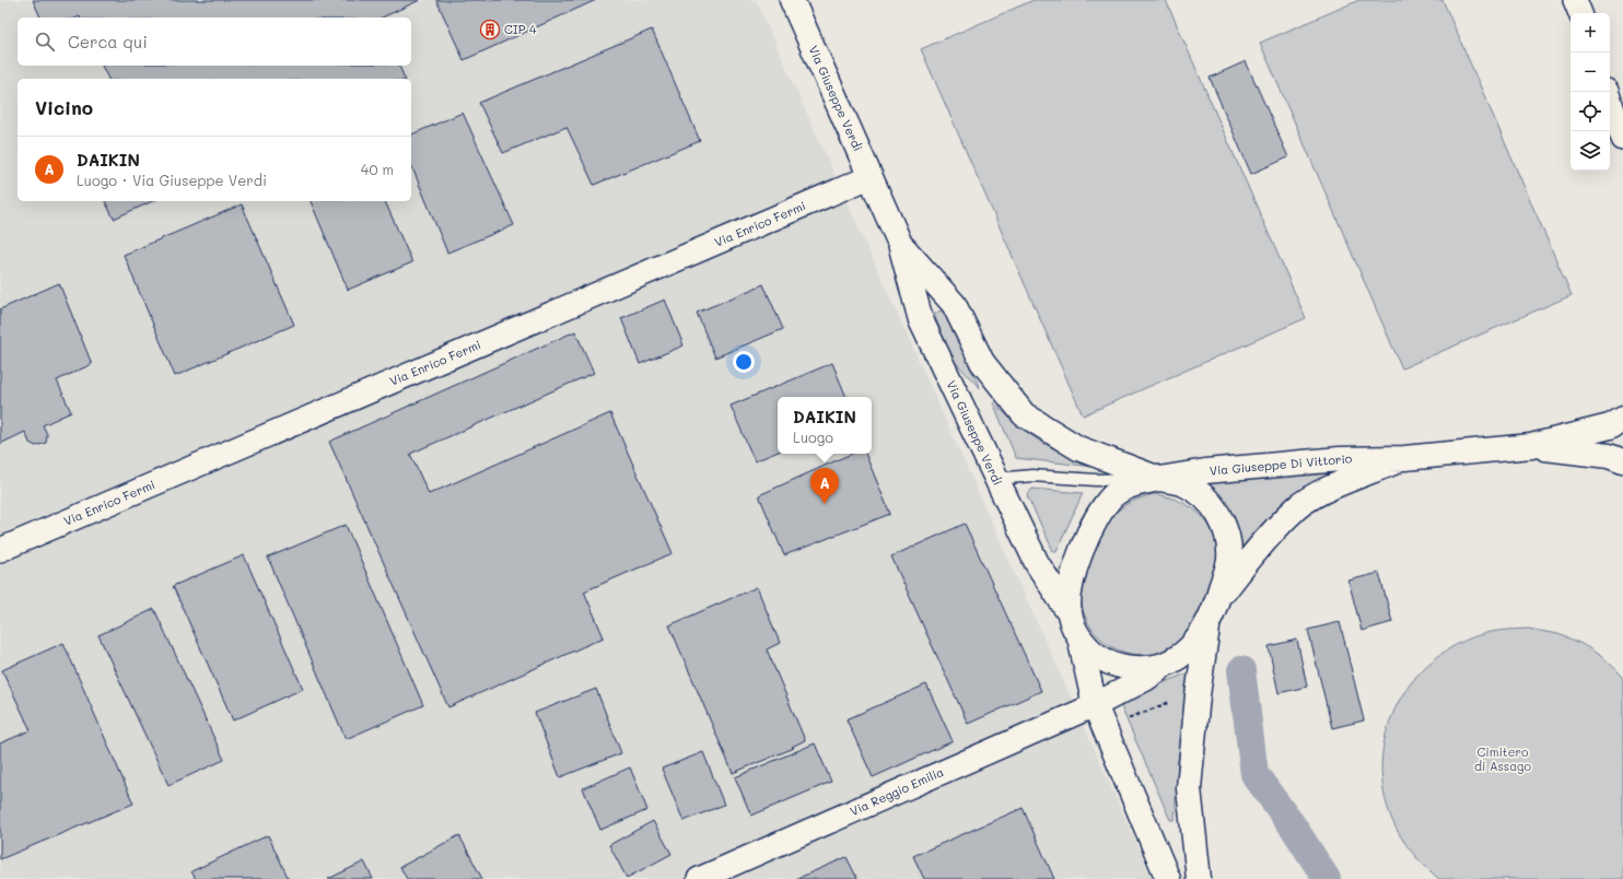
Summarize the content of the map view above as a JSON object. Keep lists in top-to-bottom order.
{
  "streets": {
    "main road": ["Via Giuseppe Verdi", "Via Giuseppe Di Vittorio"],
    "street": ["Via Enrico Fermi", "Via Reggio Emilia"]
  },
  "crossings": [
    ["Via Giuseppe Verdi", "Via Enrico Fermi"],
    ["Via Giuseppe Verdi", "Via Giuseppe Di Vittorio"]
  ],
  "parks": ["Cimitero di Assago"],
  "places": {
    "building": ["CIP 4"]
  },
  "page": {
    "map_buttons": ["+", "−"],
    "search": "Cerca qui",
    "heading": "Vicino",
    "list": [
      {
        "mark": "A",
        "name": "DAIKIN",
        "note": "Luogo · Via Giuseppe Verdi",
        "value": "40 m"
      }
    ],
    "popup": ["DAIKIN", "Luogo"],
    "pins": "A"
  }
}
